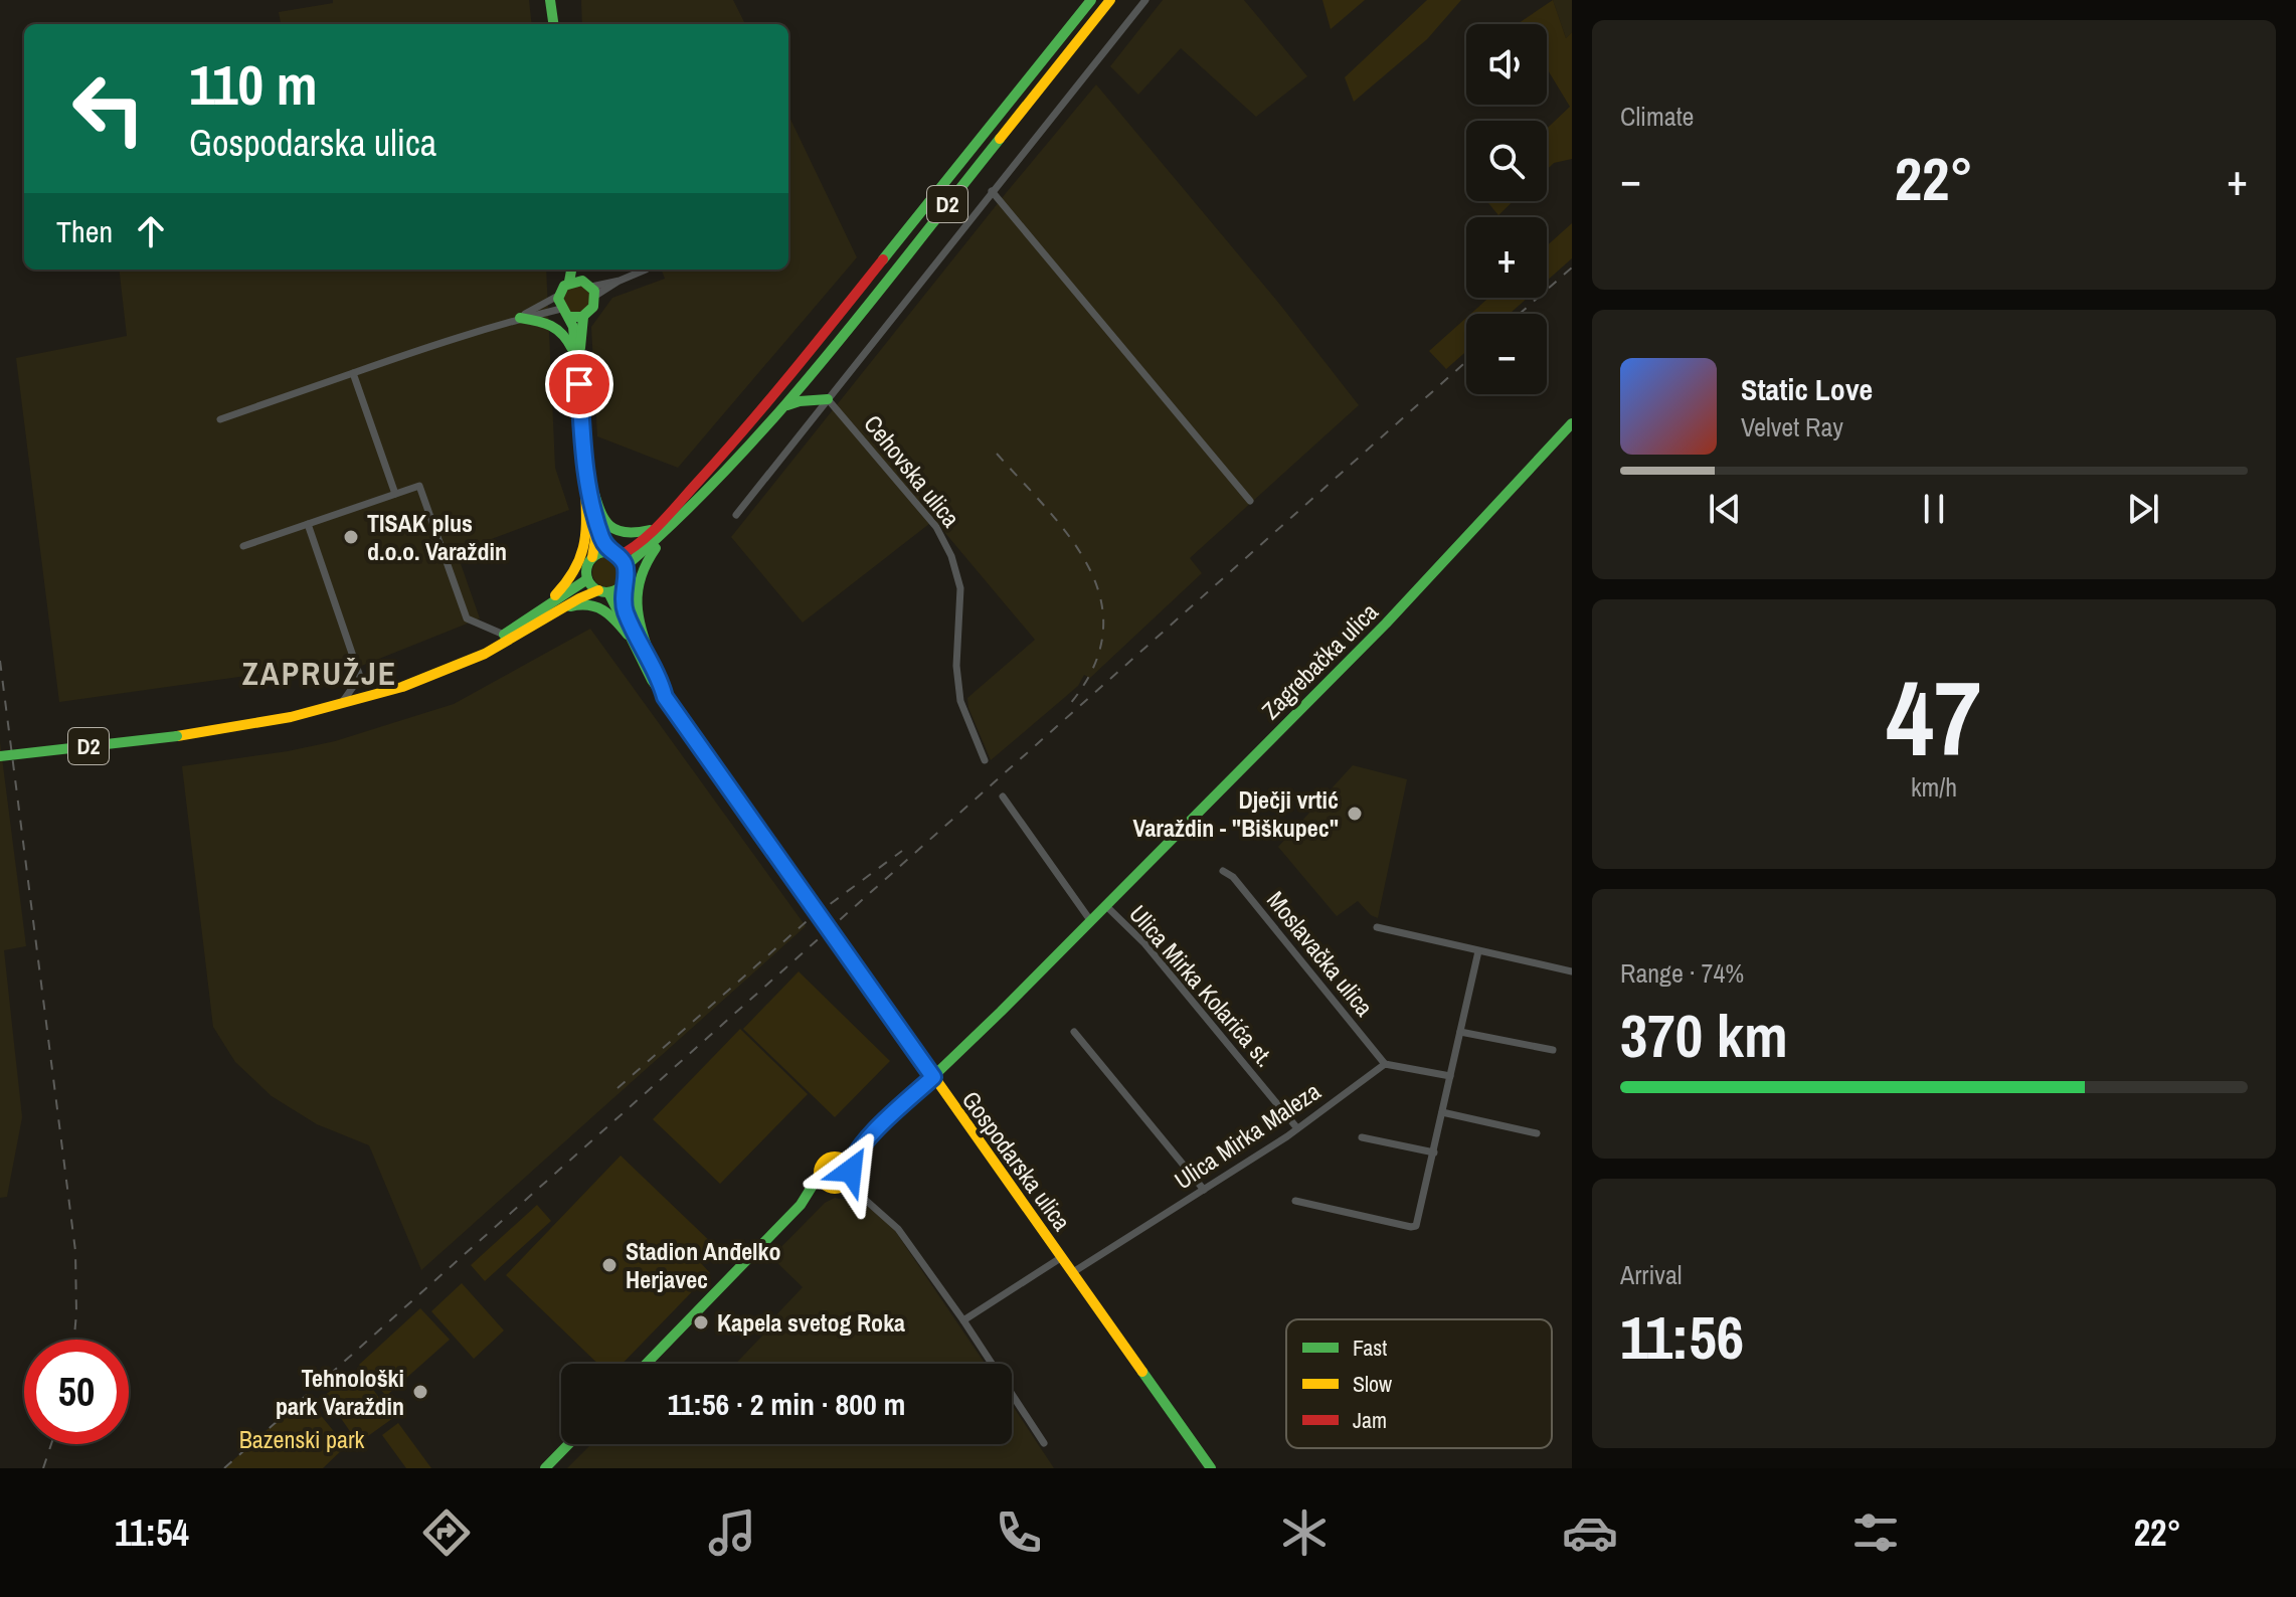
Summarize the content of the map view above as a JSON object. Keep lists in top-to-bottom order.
{
  "streets": {
    "main road": ["D2", "Zagrebačka ulica", "Gospodarska ulica"],
    "street": [
      "Cehovska ulica",
      "Moslavačka ulica",
      "Ulica Mirka Kolarića st.",
      "Ulica Mirka Maleza"
    ]
  },
  "crossings": [
    ["D2", "Gospodarska ulica"],
    ["Zagrebačka ulica", "Ulica Mirka Kolarića st."],
    ["Zagrebačka ulica", "Gospodarska ulica"],
    ["Moslavačka ulica", "Ulica Mirka Maleza"],
    ["Ulica Mirka Kolarića st.", "Ulica Mirka Maleza"],
    ["Ulica Mirka Maleza", "Gospodarska ulica"]
  ],
  "districts": ["ZAPRUŽJE"],
  "parks": ["Bazenski park"],
  "places": [
    "TISAK plus d.o.o. Varaždin",
    "Dječji vrtić Varaždin - \"Biškupec\"",
    "Stadion Anđelko Herjavec",
    "Kapela svetog Roka",
    "Tehnološki park Varaždin"
  ],
  "legend": ["Fast", "Slow", "Jam"],
  "page": {
    "tile": [
      "Climate",
      ["47", "km/h"],
      ["Range · 74%", "370 km"],
      ["Arrival", "11:56"]
    ],
    "map_buttons": ["+", "−"],
    "turn": ["110 m", "Gospodarska ulica"],
    "heat": ["−", "22°", "+"],
    "then": "Then",
    "song": ["Static Love", "Velvet Ray"],
    "limit": "50",
    "trip": "11:56 · 2 min · 800 m",
    "tabs": ["11:54", "22°"]
  }
}
